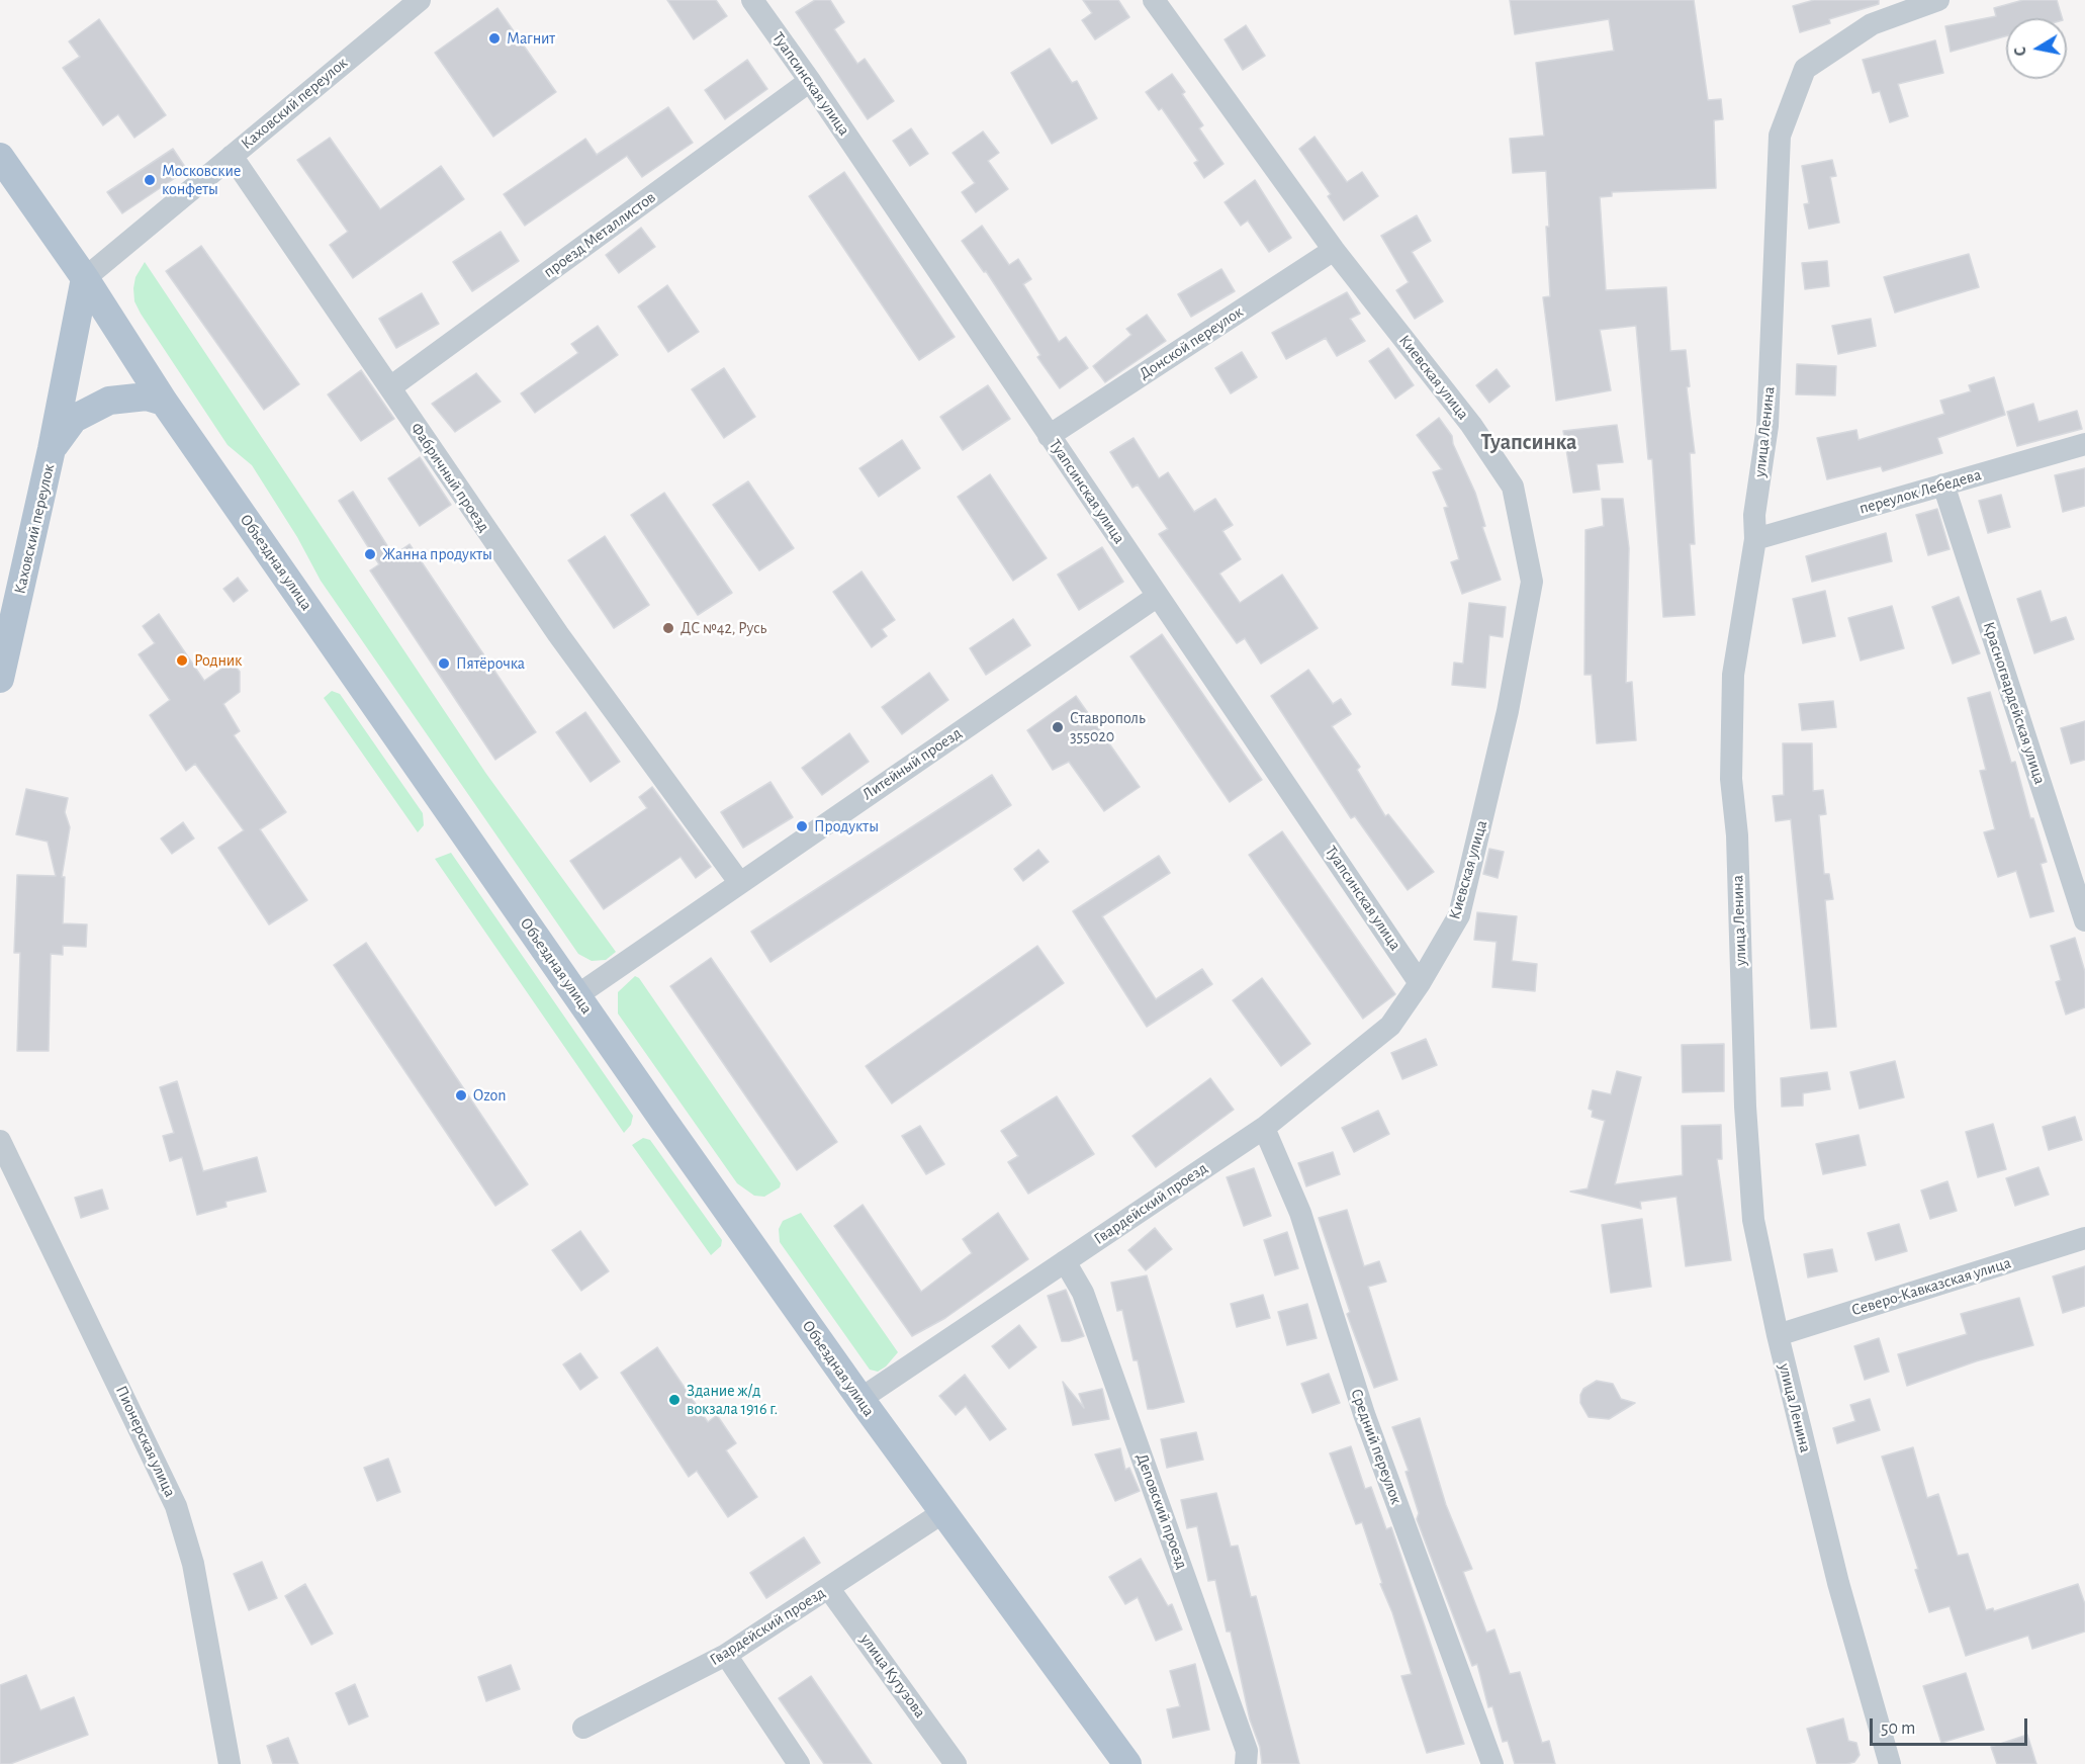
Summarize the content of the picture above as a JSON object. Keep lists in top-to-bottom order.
{
  "streets": {
    "main road": ["Каховский переулок", "Объездная улица"],
    "street": [
      "Туапсинская улица",
      "проезд Металлистов",
      "Донской переулок",
      "Киевская улица",
      "улица Ленина",
      "Фабричный проезд",
      "переулок Лебедева",
      "Красногвардейская улица",
      "Литейный проезд",
      "Гвардейский проезд",
      "Северо-Кавказская улица",
      "Пионерская улица",
      "Средний переулок",
      "Деповский проезд",
      "улица Кутузова"
    ]
  },
  "crossings": [
    ["Туапсинская улица", "проезд Металлистов"],
    ["Туапсинская улица", "Донской переулок"],
    ["Туапсинская улица", "Киевская улица"],
    ["Туапсинская улица", "Литейный проезд"],
    ["Туапсинская улица", "Гвардейский проезд"],
    ["Каховский переулок", "Фабричный проезд"],
    ["Каховский переулок", "Объездная улица"],
    ["проезд Металлистов", "Фабричный проезд"],
    ["Донской переулок", "Киевская улица"],
    ["Киевская улица", "Гвардейский проезд"],
    ["улица Ленина", "переулок Лебедева"],
    ["улица Ленина", "Северо-Кавказская улица"],
    ["Фабричный проезд", "Литейный проезд"],
    ["переулок Лебедева", "Красногвардейская улица"],
    ["Объездная улица", "Литейный проезд"],
    ["Объездная улица", "Гвардейский проезд"],
    ["Гвардейский проезд", "Средний переулок"],
    ["Гвардейский проезд", "Деповский проезд"],
    ["Гвардейский проезд", "улица Кутузова"]
  ],
  "districts": ["Туапсинка"],
  "places": [
    "Магнит",
    "Московские конфеты",
    "Жанна продукты",
    "ДС №42, Русь",
    "Родник",
    "Пятёрочка",
    "Ставрополь 355020",
    "Продукты",
    "Ozon",
    "Здание ж/д вокзала 1916 г."
  ],
  "scale_bar": "50 m",
  "north": "left"
}
